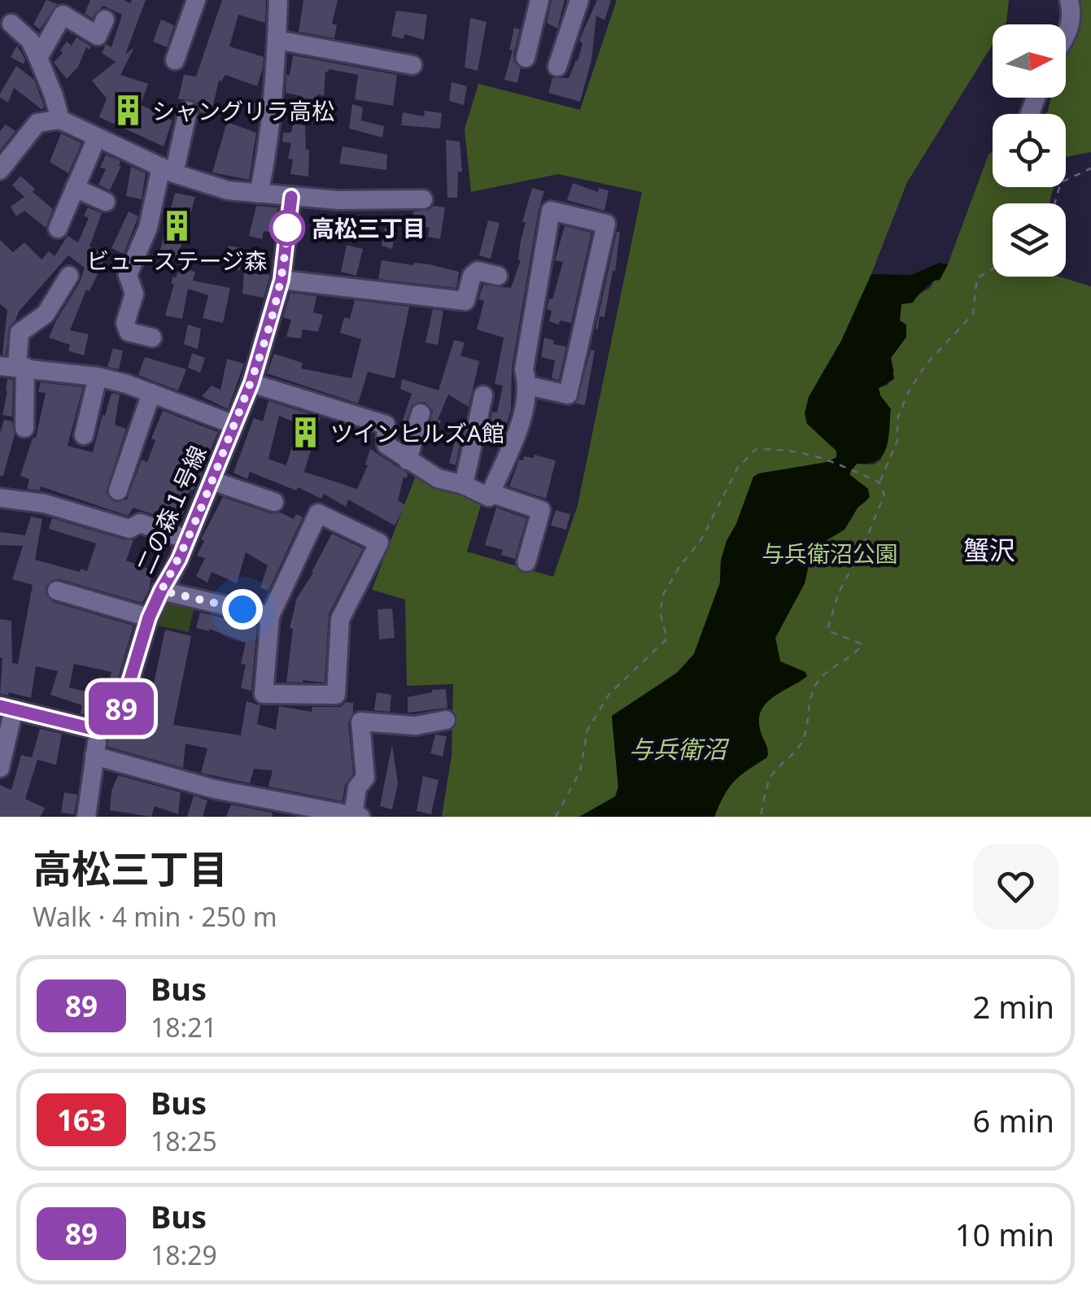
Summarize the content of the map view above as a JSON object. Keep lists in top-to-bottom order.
{
  "streets": {
    "street": ["二の森１号線"]
  },
  "districts": ["蟹沢"],
  "water": ["与兵衛沼"],
  "parks": ["与兵衛沼公園"],
  "places": {
    "building": ["シャングリラ高松", "ビューステージ森", "ツインヒルズA館"],
    "other": ["高松三丁目"]
  },
  "lines": ["bus line 89"],
  "north": "right",
  "page": {
    "on_map": "89",
    "heading": ["高松三丁目", "Walk · 4 min · 250 m"],
    "list": [
      {
        "mark": "89",
        "name": "Bus",
        "note": "18:21",
        "value": "2 min"
      },
      {
        "mark": "163",
        "name": "Bus",
        "note": "18:25",
        "value": "6 min"
      },
      {
        "mark": "89",
        "name": "Bus",
        "note": "18:29",
        "value": "10 min"
      }
    ]
  }
}
